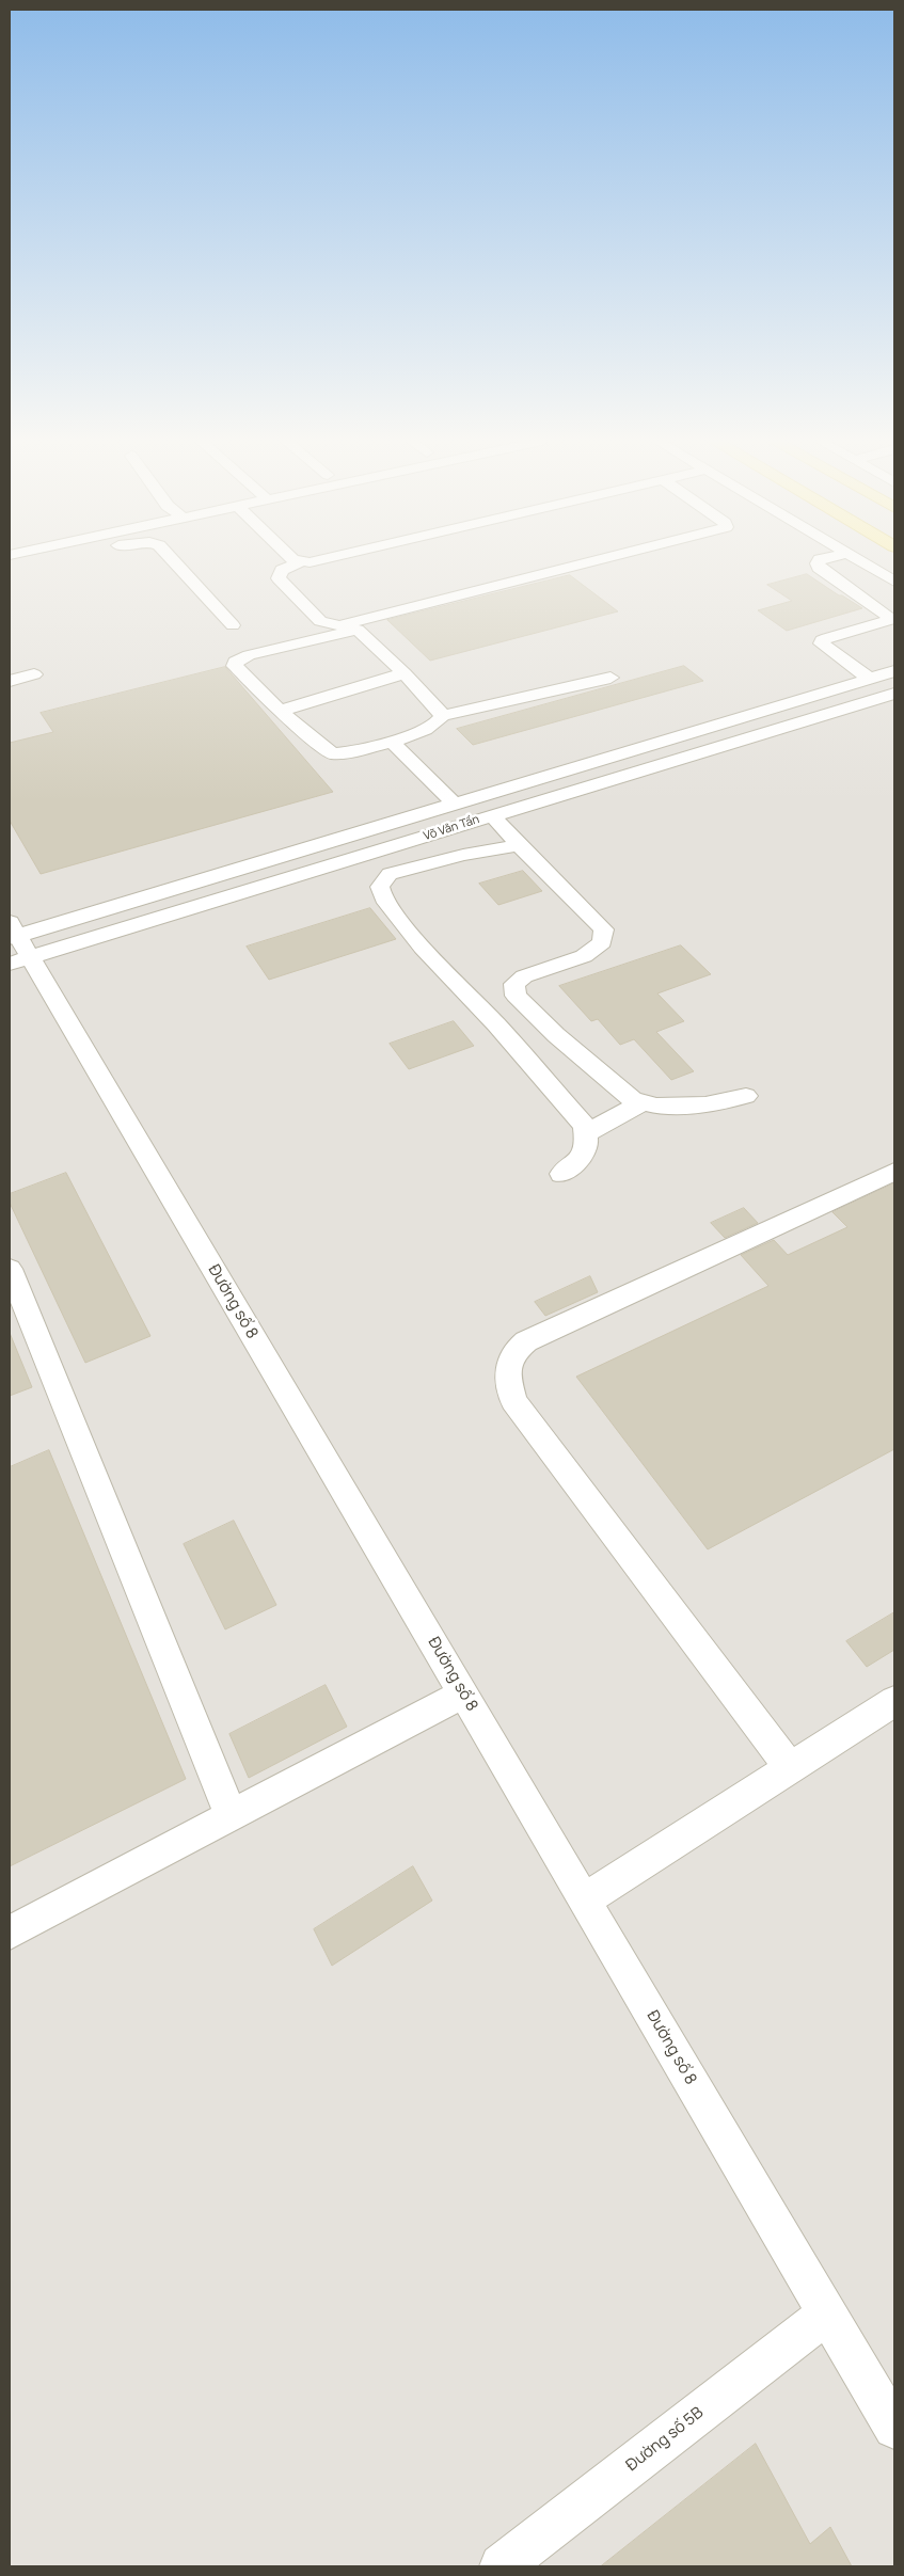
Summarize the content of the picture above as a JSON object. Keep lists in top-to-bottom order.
{
  "streets": {
    "street": ["Võ Văn Tần", "Đường số 8", "Đường số 5B"]
  },
  "crossings": [
    ["Võ Văn Tần", "Đường số 8"],
    ["Đường số 8", "Đường số 5B"]
  ]
}
